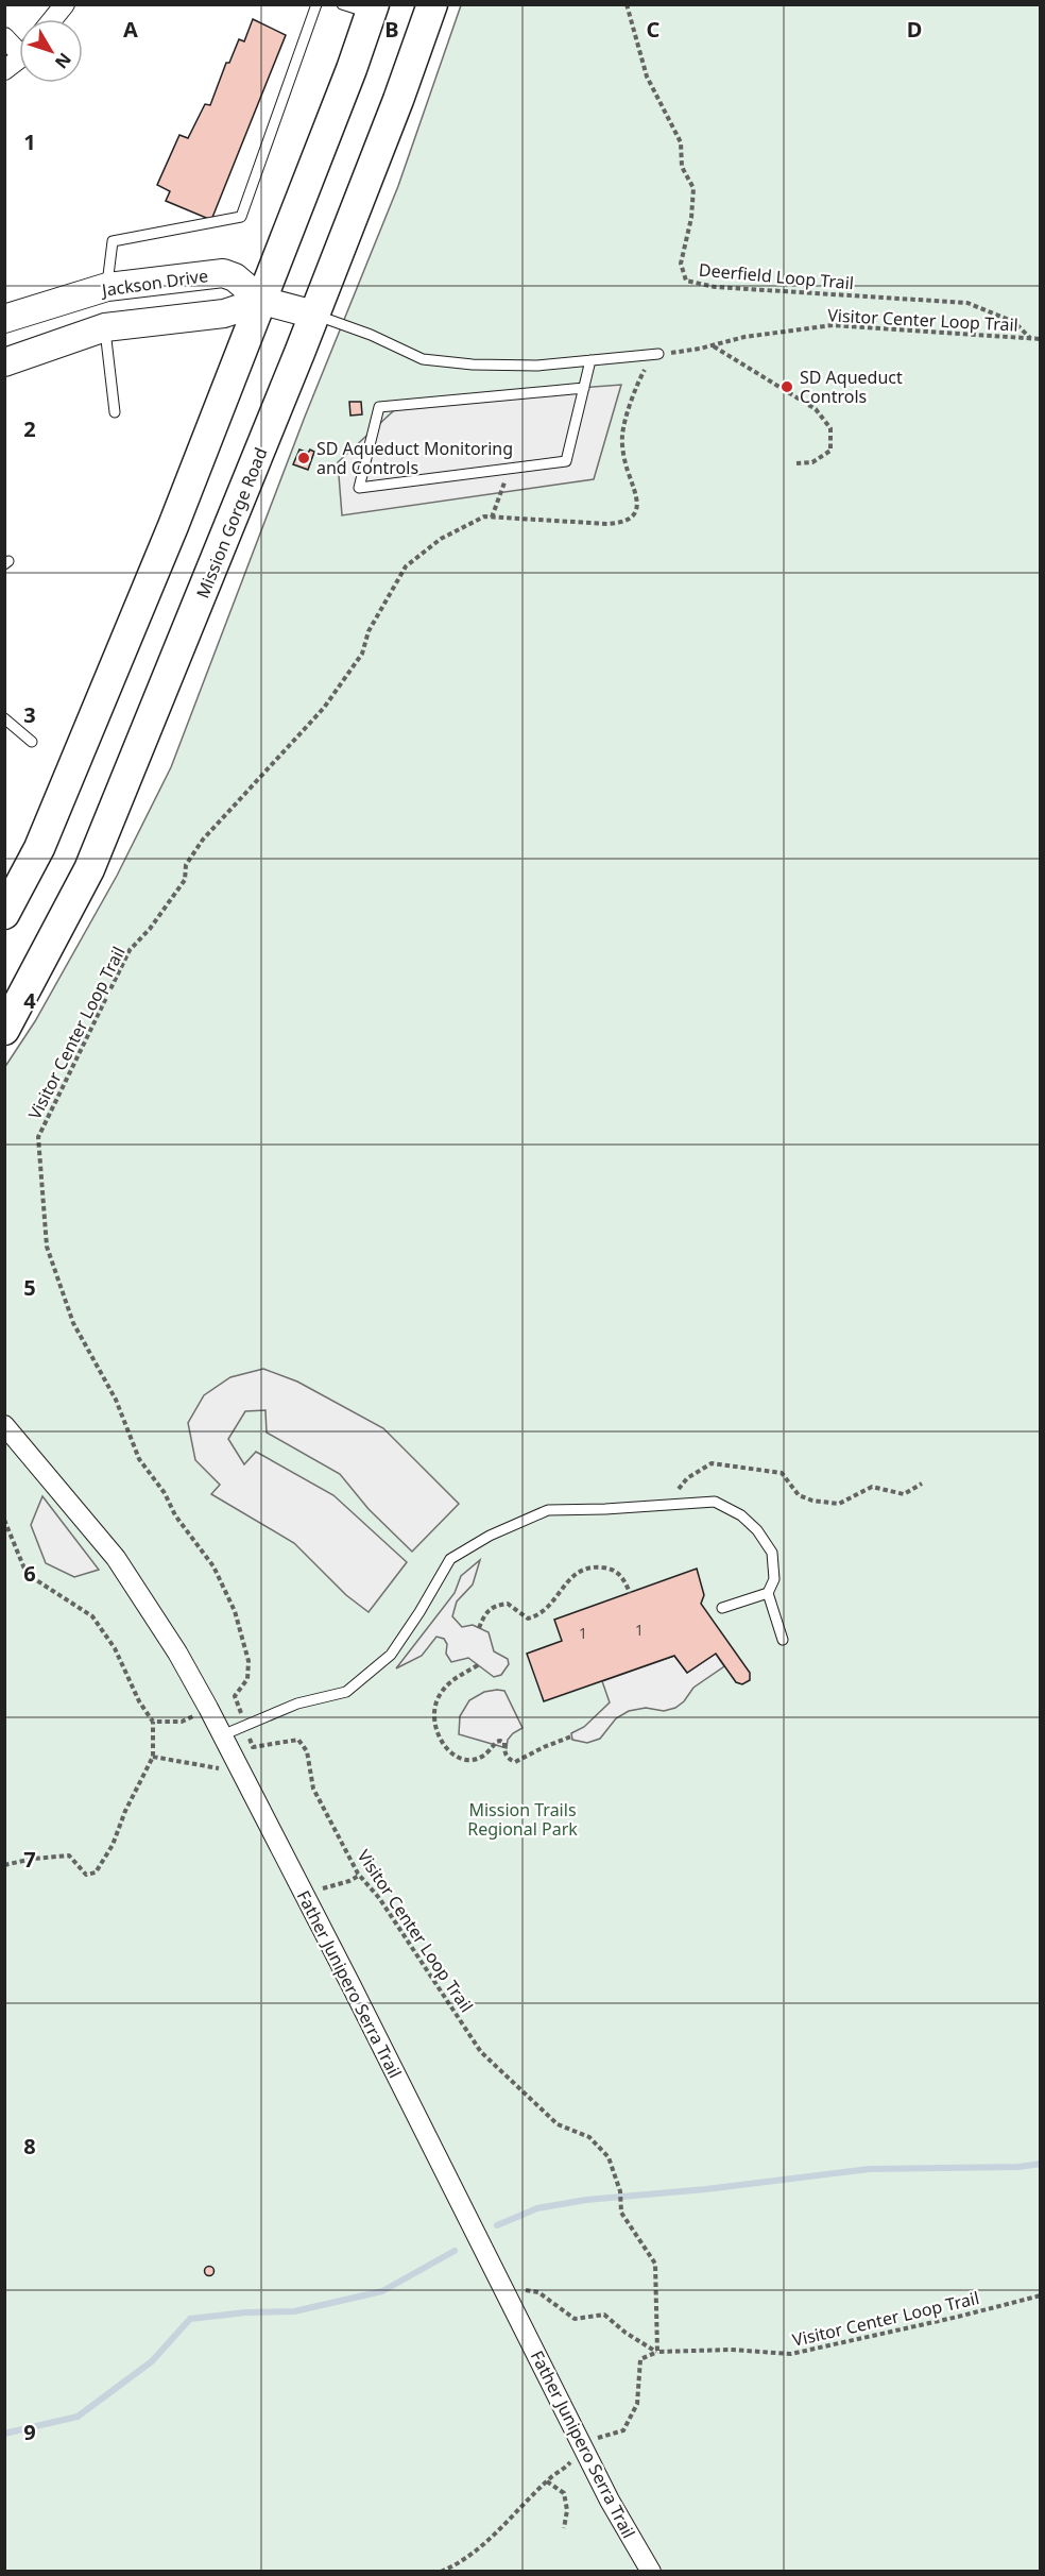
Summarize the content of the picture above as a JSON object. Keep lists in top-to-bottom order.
{
  "streets": {
    "main road": ["Jackson Drive", "Mission Gorge Road"],
    "street": ["Father Junipero Serra Trail"],
    "path": ["Deerfield Loop Trail", "Visitor Center Loop Trail"]
  },
  "crossings": [
    ["Deerfield Loop Trail", "Visitor Center Loop Trail"],
    ["Jackson Drive", "Mission Gorge Road"]
  ],
  "parks": ["Mission Trails Regional Park"],
  "places": ["SD Aqueduct Controls", "SD Aqueduct Monitoring and Controls"],
  "house_numbers": ["1", "1"],
  "north": "bottom right",
  "grid": {
    "columns": [
      "A",
      "B",
      "C",
      "D"
    ],
    "rows": [
      "1",
      "2",
      "3",
      "4",
      "5",
      "6",
      "7",
      "8",
      "9"
    ]
  }
}
